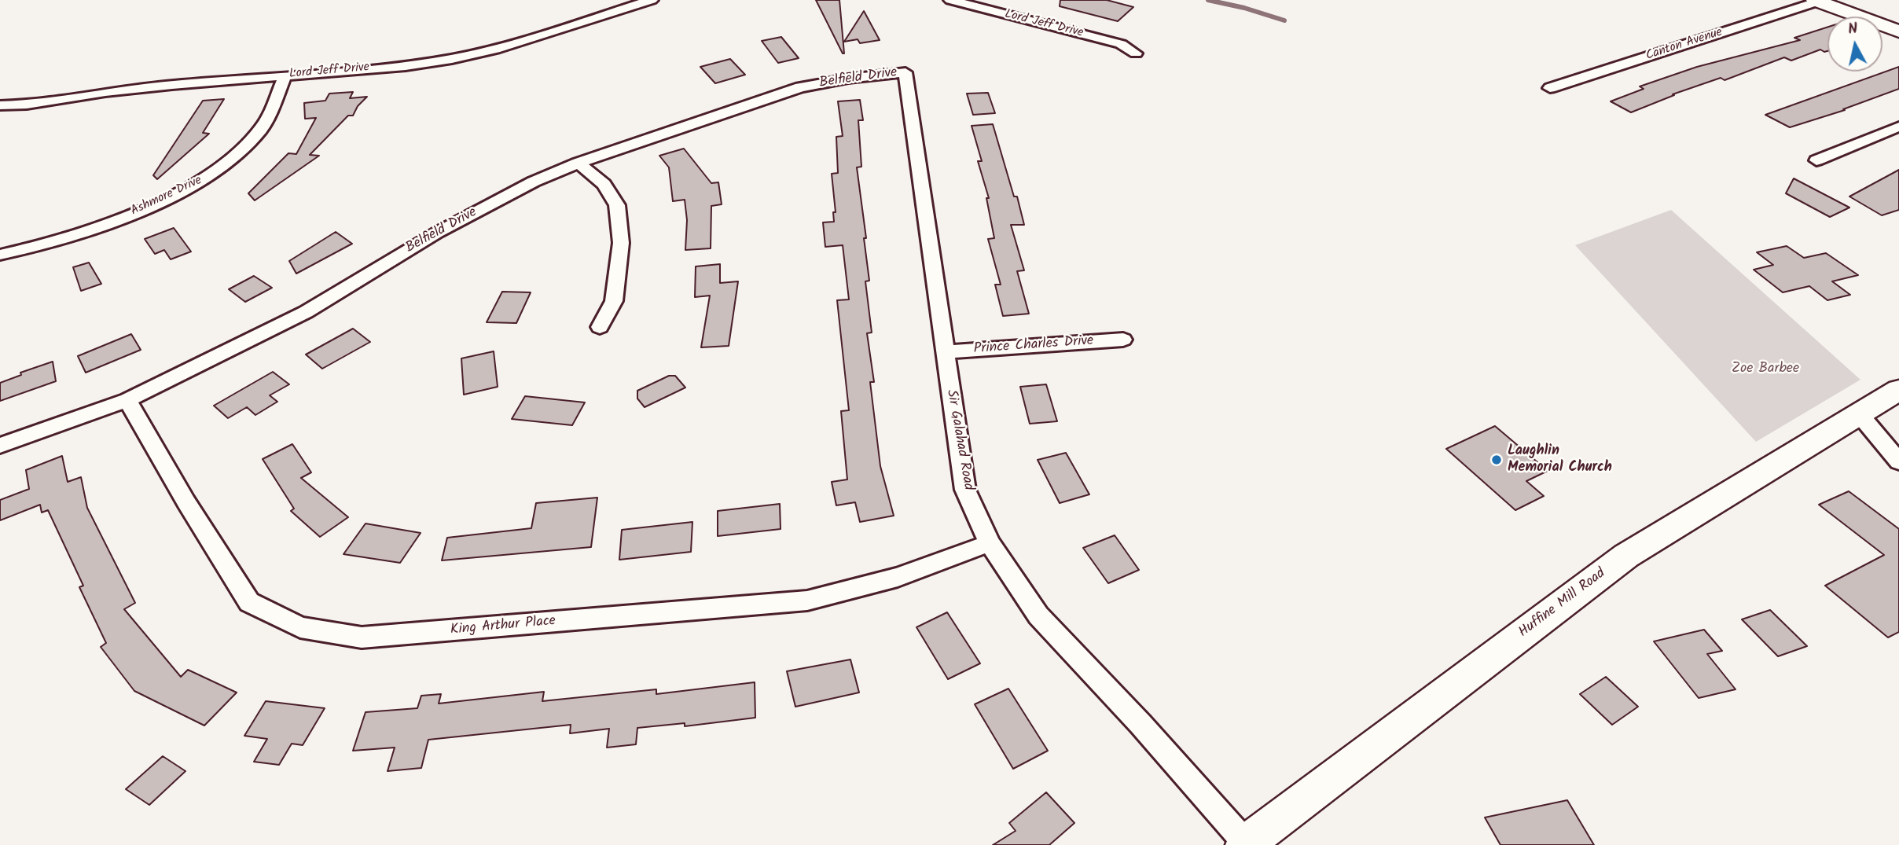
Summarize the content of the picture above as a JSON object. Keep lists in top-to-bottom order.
{
  "streets": {
    "main road": ["Huffine Mill Road"],
    "street": [
      "Lord Jeff Drive",
      "Canton Avenue",
      "Belfield Drive",
      "Ashmore Drive",
      "Prince Charles Drive",
      "Sir Galahad Road",
      "King Arthur Place"
    ]
  },
  "crossings": [
    ["Lord Jeff Drive", "Ashmore Drive"],
    ["Belfield Drive", "Sir Galahad Road"],
    ["Belfield Drive", "King Arthur Place"],
    ["Prince Charles Drive", "Sir Galahad Road"],
    ["Sir Galahad Road", "Huffine Mill Road"],
    ["Sir Galahad Road", "King Arthur Place"]
  ],
  "parks": ["Zoe Barbee"],
  "places": ["Laughlin Memorial Church"],
  "north": "top"
}
